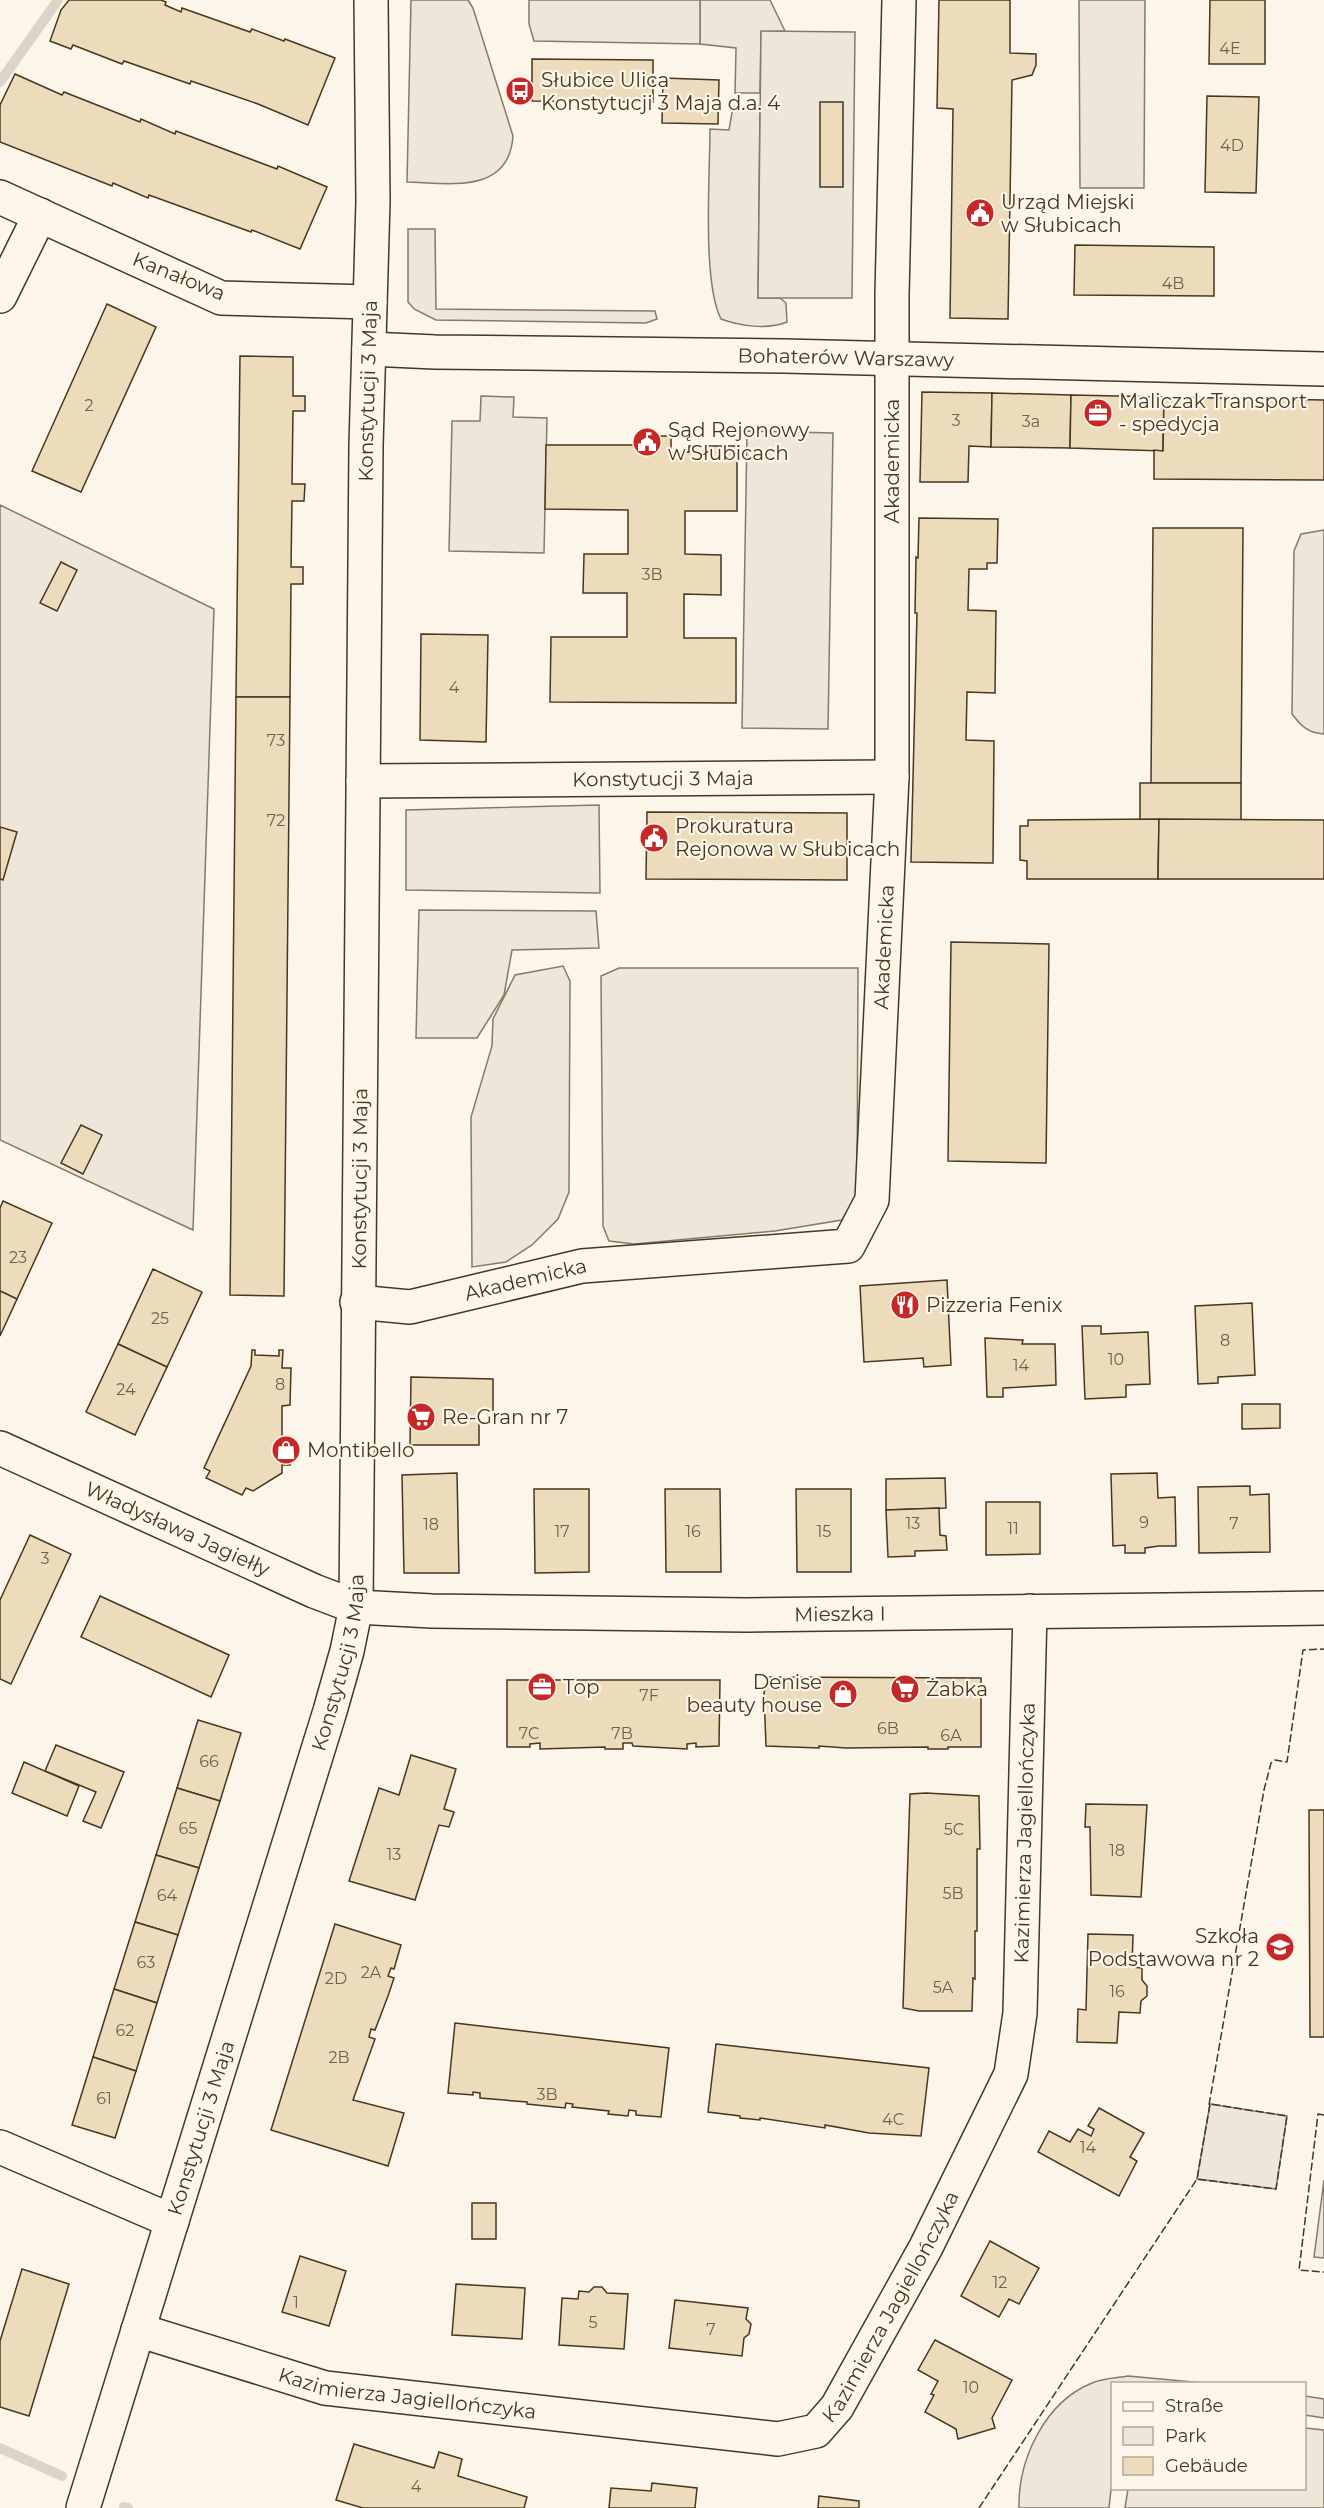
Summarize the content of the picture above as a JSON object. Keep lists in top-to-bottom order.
{
  "streets": {
    "street": [
      "Kanałowa",
      "Bohaterów Warszawy",
      "Konstytucji 3 Maja",
      "Akademicka",
      "Władysława Jagiełły",
      "Mieszka I",
      "Kazimierza Jagiellończyka"
    ]
  },
  "crossings": [
    ["Kanałowa", "Konstytucji 3 Maja"],
    ["Bohaterów Warszawy", "Konstytucji 3 Maja"],
    ["Bohaterów Warszawy", "Akademicka"],
    ["Konstytucji 3 Maja", "Akademicka"],
    ["Konstytucji 3 Maja", "Władysława Jagiełły"],
    ["Konstytucji 3 Maja", "Mieszka I"],
    ["Konstytucji 3 Maja", "Kazimierza Jagiellończyka"],
    ["Władysława Jagiełły", "Mieszka I"],
    ["Mieszka I", "Kazimierza Jagiellończyka"]
  ],
  "places": {
    "bus stop": ["Słubice Ulica Konstytucji 3 Maja d.a. 4"],
    "public building": ["Urząd Miejski w Słubicach", "Sąd Rejonowy w Słubicach", "Prokuratura Rejonowa w Słubicach"],
    "office": ["Maliczak Transport - spedycja", "Top"],
    "restaurant": ["Pizzeria Fenix"],
    "supermarket": ["Re-Gran nr 7", "Żabka"],
    "shop": ["Montibello", "Denise beauty house"],
    "school or university": ["Szkoła Podstawowa nr 2"]
  },
  "house_numbers": [
    "4E",
    "4D",
    "4B",
    "2",
    "3",
    "3a",
    "3B",
    "4",
    "73",
    "72",
    "23",
    "25",
    "8",
    "10",
    "14",
    "8",
    "24",
    "9",
    "13",
    "7",
    "18",
    "11",
    "17",
    "16",
    "15",
    "3",
    "7F",
    "6B",
    "7C",
    "7B",
    "6A",
    "66",
    "65",
    "5C",
    "18",
    "13",
    "5B",
    "64",
    "63",
    "2A",
    "2D",
    "5A",
    "16",
    "62",
    "2B",
    "3B",
    "61",
    "4C",
    "14",
    "12",
    "1",
    "5",
    "7",
    "10",
    "4"
  ],
  "legend": ["Straße", "Park", "Gebäude"]
}
